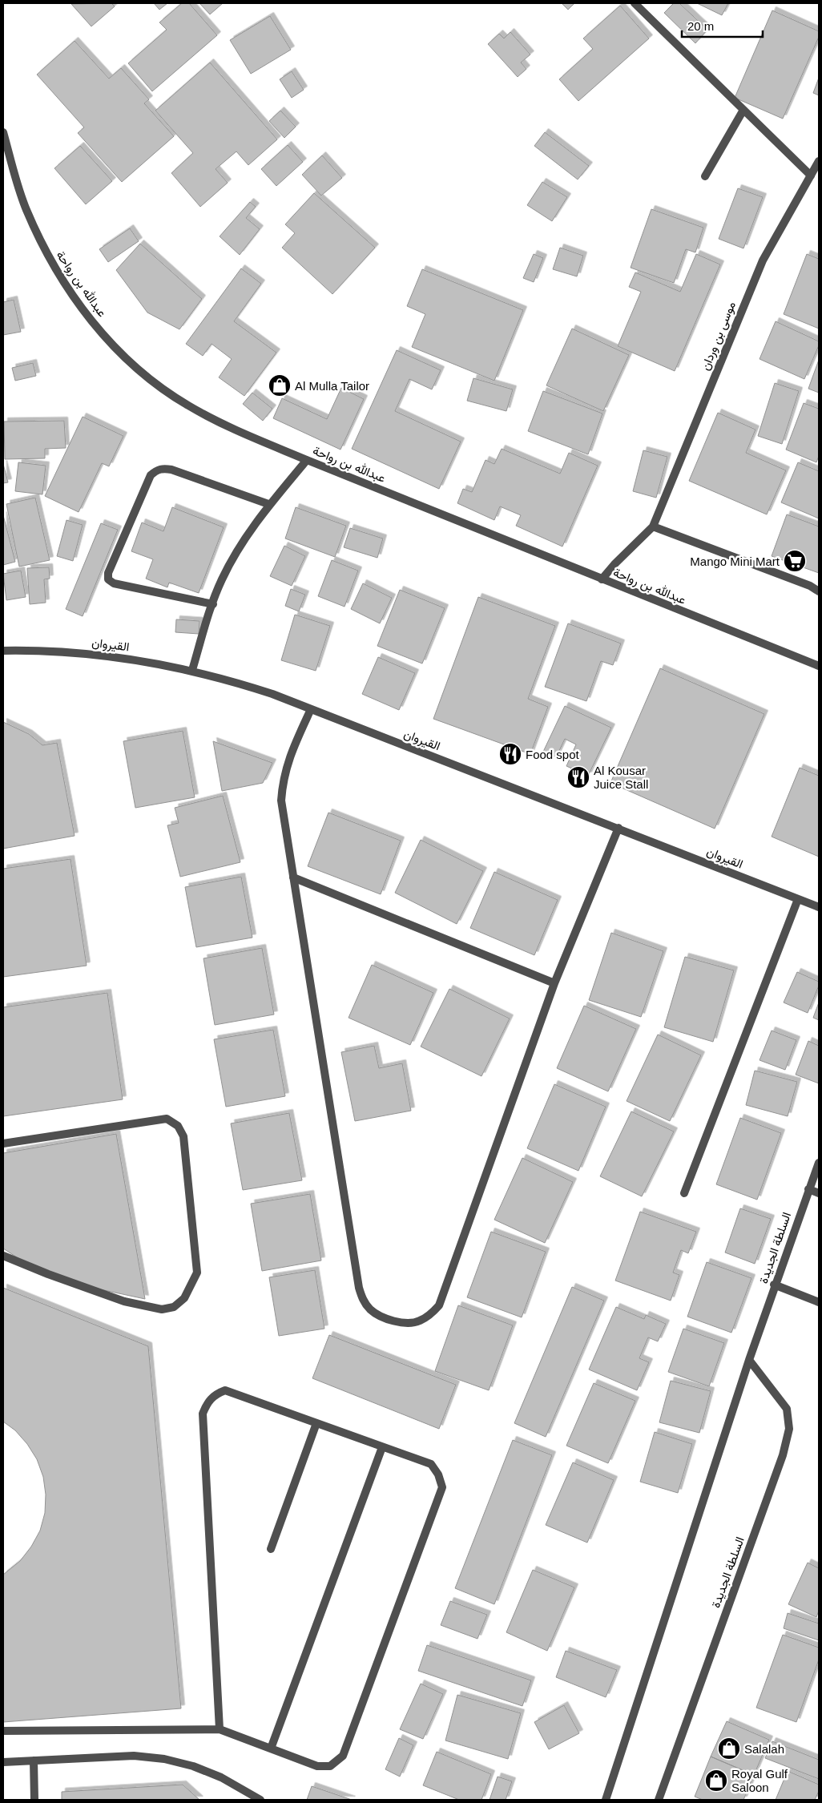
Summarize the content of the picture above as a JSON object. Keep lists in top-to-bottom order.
{
  "streets": {
    "street": [
      "عبدالله بن رواحة",
      "موسى بن وردان",
      "القيروان",
      "السلطة الجديدة"
    ]
  },
  "crossings": [
    ["عبدالله بن رواحة", "موسى بن وردان"]
  ],
  "places": {
    "shop": ["Al Mulla Tailor", "Salalah", "Royal Gulf Saloon"],
    "supermarket": ["Mango Mini Mart"],
    "restaurant": ["Food spot", "Al Kousar Juice Stall"]
  },
  "scale_bar": "20 m"
}
